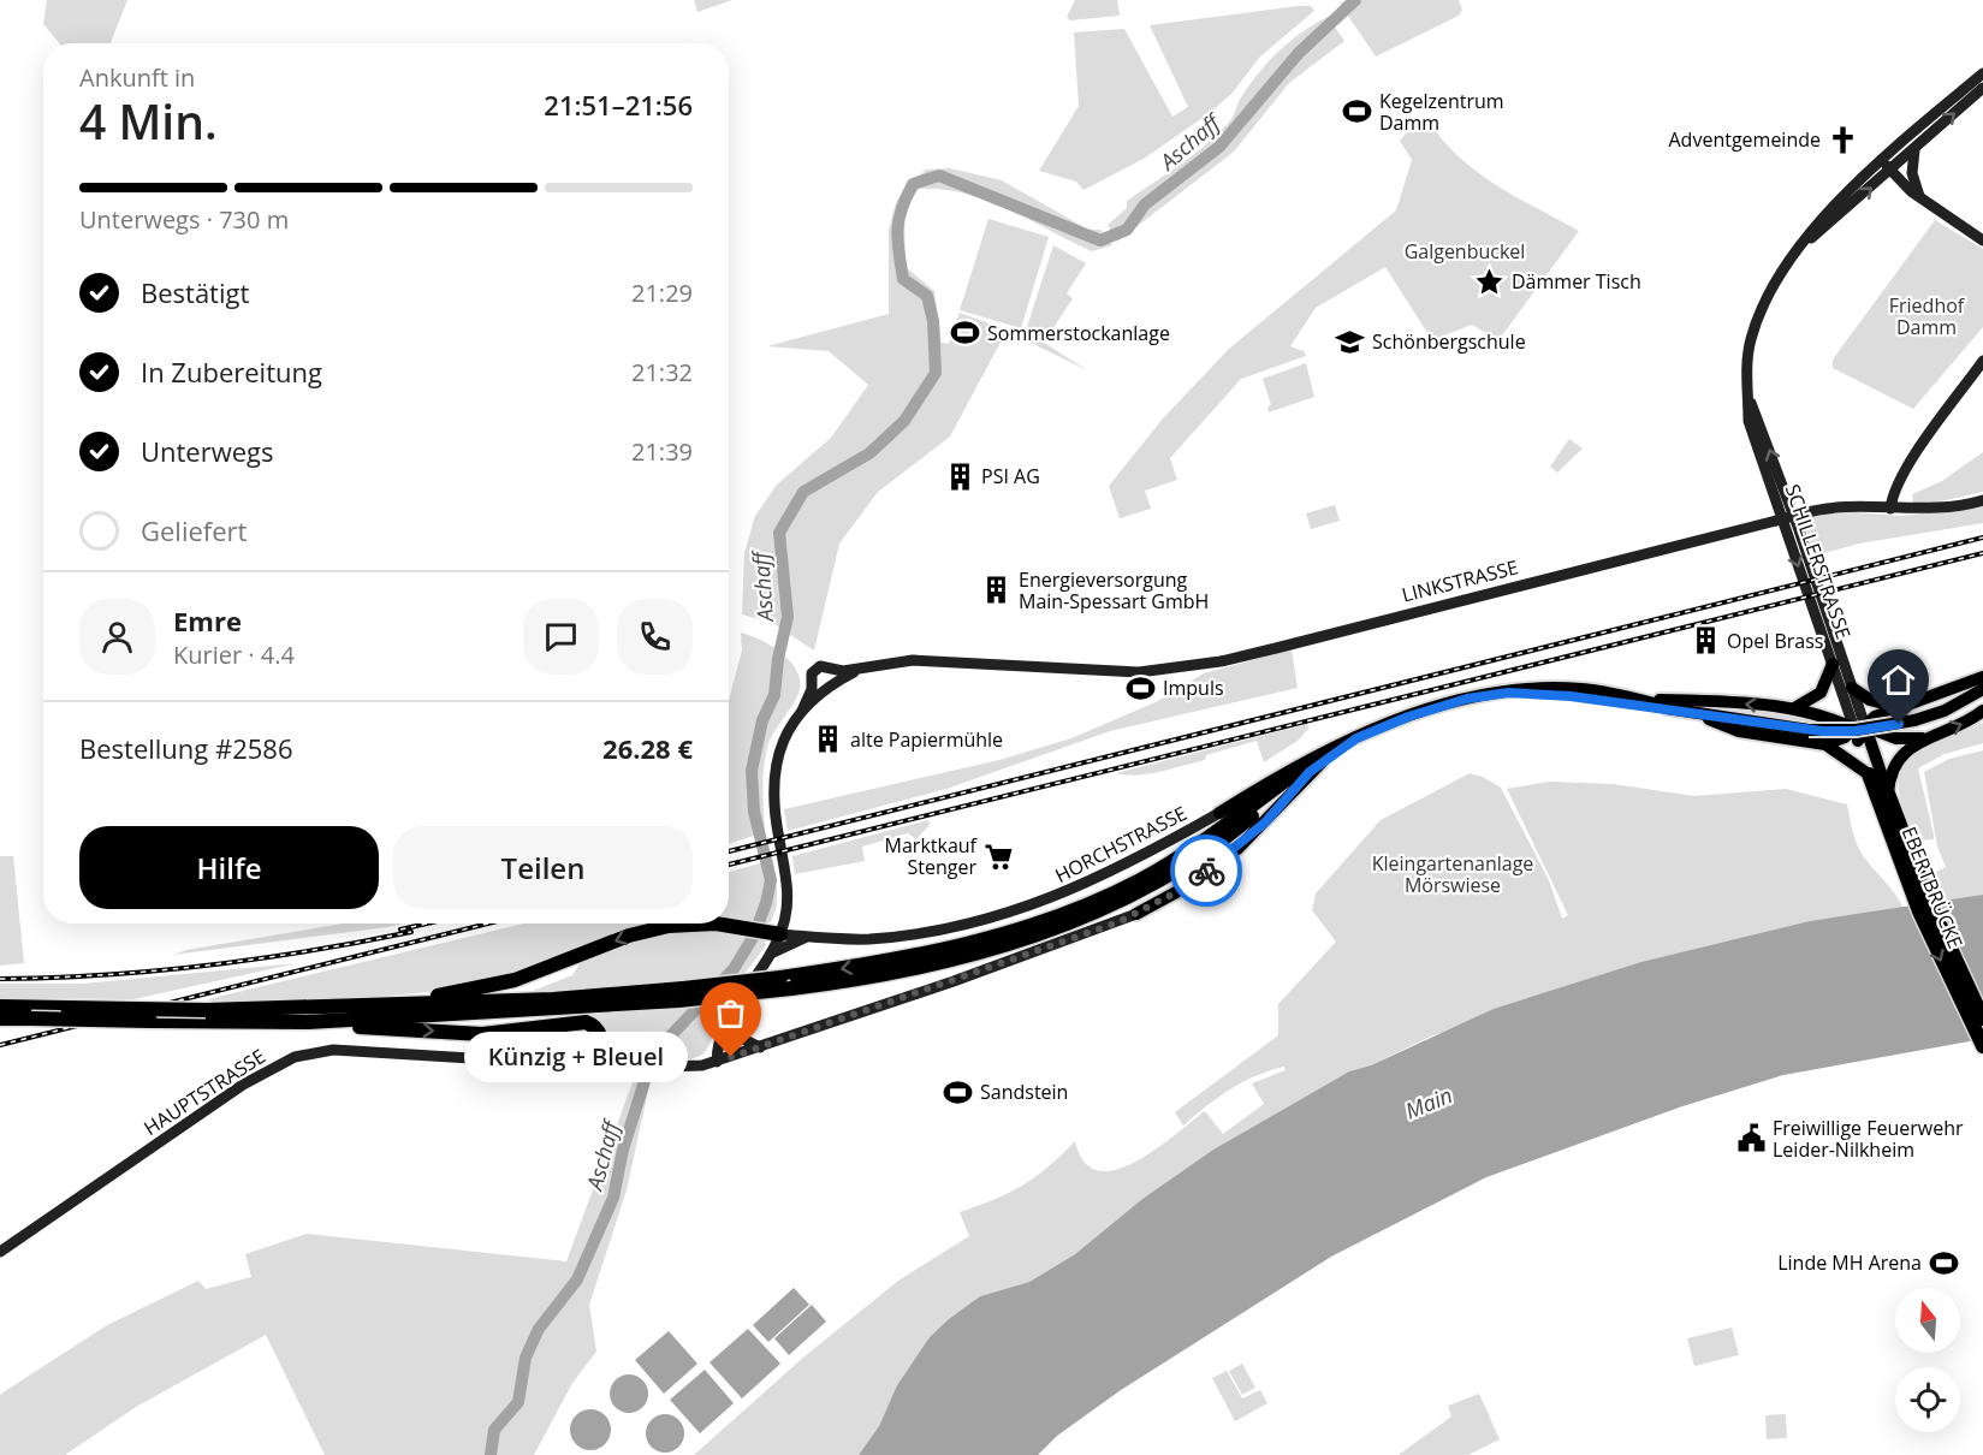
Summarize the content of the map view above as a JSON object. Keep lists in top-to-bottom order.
{
  "streets": {
    "highway": ["SCHILLERSTRASSE", "EBERTBRÜCKE"],
    "street": ["LINKSTRASSE", "HORCHSTRASSE", "HAUPTSTRASSE"]
  },
  "crossings": [
    ["SCHILLERSTRASSE", "EBERTBRÜCKE"],
    ["LINKSTRASSE", "HORCHSTRASSE"],
    ["LINKSTRASSE", "HAUPTSTRASSE"]
  ],
  "water": ["Aschaff", "Main"],
  "parks": ["Galgenbuckel", "Friedhof Damm", "Kleingartenanlage Mörswiese"],
  "places": {
    "sports": [
      "Kegelzentrum Damm",
      "Sommerstockanlage",
      "Impuls",
      "Sandstein",
      "Linde MH Arena"
    ],
    "church": ["Adventgemeinde"],
    "place": ["Dämmer Tisch"],
    "school or university": ["Schönbergschule"],
    "building": [
      "PSI AG",
      "Energieversorgung Main-Spessart GmbH",
      "Opel Brass",
      "alte Papiermühle"
    ],
    "supermarket": ["Marktkauf Stenger"],
    "other": ["Künzig + Bleuel"],
    "public building": ["Freiwillige Feuerwehr Leider-Nilkheim"]
  },
  "north": "top",
  "page": {
    "heading": ["4 Min.", "Ankunft in", "21:51–21:56"],
    "panel": [
      "Emre",
      "Kurier · 4.4",
      "Bestellung #2586",
      "26.28 €"
    ],
    "bar": "Unterwegs · 730 m",
    "list": [
      ["Bestätigt", "21:29"],
      ["In Zubereitung", "21:32"],
      ["Unterwegs", "21:39"],
      "Geliefert"
    ],
    "buttons": ["Hilfe", "Teilen"],
    "bubble": "Künzig + Bleuel"
  }
}
